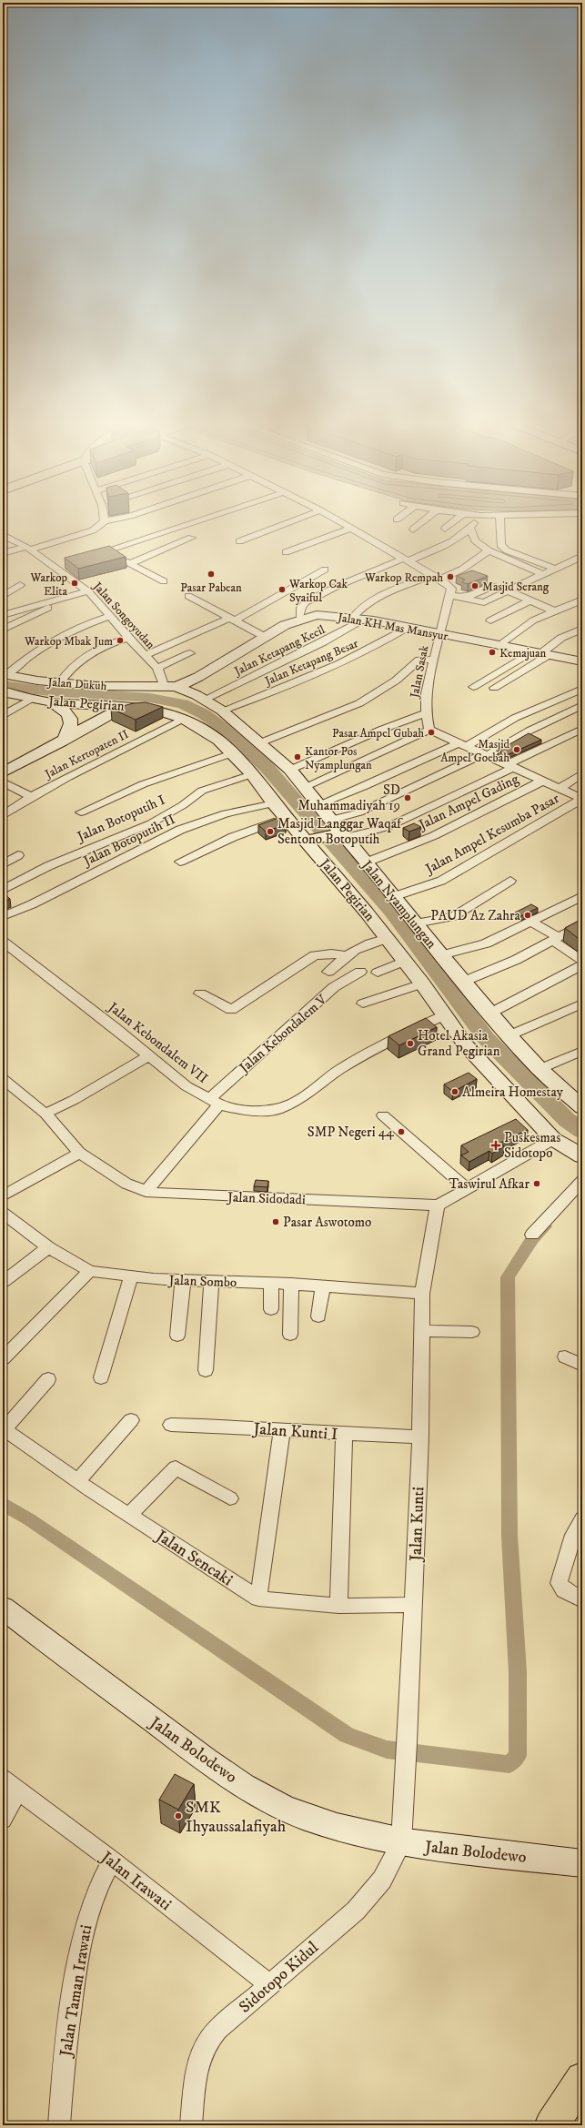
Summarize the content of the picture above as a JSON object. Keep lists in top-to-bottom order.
{
  "streets": {
    "main road": [
      "Jalan KH Mas Mansyur",
      "Jalan Dukuh",
      "Jalan Pegirian",
      "Jalan Nyamplungan",
      "Jalan Bolodewo"
    ],
    "street": [
      "Jalan Songoyudan",
      "Jalan Ketapang Kecil",
      "Jalan Ketapang Besar",
      "Jalan Sasak",
      "Jalan Kertopaten II",
      "Jalan Ampel Gading",
      "Jalan Botoputih I",
      "Jalan Ampel Kesumba Pasar",
      "Jalan Botoputih II",
      "Jalan Kebondalem V",
      "Jalan Kebondalem VII",
      "Jalan Sidodadi",
      "Jalan Sombo",
      "Jalan Kunti I",
      "Jalan Kunti",
      "Jalan Sencaki",
      "Jalan Irawati",
      "Sidotopo Kidul",
      "Jalan Taman Irawati"
    ]
  },
  "crossings": [
    ["Jalan Songoyudan", "Jalan KH Mas Mansyur"],
    ["Jalan Songoyudan", "Jalan Dukuh"],
    ["Jalan Songoyudan", "Jalan Pegirian"],
    ["Jalan Songoyudan", "Jalan Nyamplungan"],
    ["Jalan KH Mas Mansyur", "Jalan Ketapang Kecil"],
    ["Jalan KH Mas Mansyur", "Jalan Ketapang Besar"],
    ["Jalan KH Mas Mansyur", "Jalan Sasak"],
    ["Jalan KH Mas Mansyur", "Jalan Dukuh"],
    ["Jalan KH Mas Mansyur", "Jalan Pegirian"],
    ["Jalan KH Mas Mansyur", "Jalan Nyamplungan"],
    ["Jalan Ketapang Kecil", "Jalan Nyamplungan"],
    ["Jalan Ketapang Besar", "Jalan Nyamplungan"],
    ["Jalan Dukuh", "Jalan Pegirian"],
    ["Jalan Dukuh", "Jalan Nyamplungan"],
    ["Jalan Pegirian", "Jalan Kertopaten II"],
    ["Jalan Pegirian", "Jalan Botoputih I"],
    ["Jalan Pegirian", "Jalan Botoputih II"],
    ["Jalan Pegirian", "Jalan Nyamplungan"],
    ["Jalan Pegirian", "Jalan Kebondalem VII"],
    ["Jalan Ampel Gading", "Jalan Nyamplungan"],
    ["Jalan Ampel Kesumba Pasar", "Jalan Nyamplungan"],
    ["Jalan Kebondalem V", "Jalan Kebondalem VII"],
    ["Jalan Kebondalem V", "Jalan Sidodadi"],
    ["Jalan Sidodadi", "Jalan Kunti"],
    ["Jalan Sombo", "Jalan Kunti"],
    ["Jalan Kunti I", "Jalan Kunti"],
    ["Jalan Kunti", "Jalan Sencaki"],
    ["Jalan Kunti", "Jalan Bolodewo"],
    ["Jalan Kunti", "Sidotopo Kidul"],
    ["Jalan Bolodewo", "Sidotopo Kidul"],
    ["Jalan Irawati", "Sidotopo Kidul"],
    ["Jalan Irawati", "Jalan Taman Irawati"]
  ],
  "places": {
    "other": [
      "Pasar Pabean",
      "Warkop Rempah",
      "Warkop Elita",
      "Masjid Serang",
      "Warkop Cak Syaiful",
      "Warkop Mbak Jum",
      "Kemajuan",
      "Pasar Ampel Gubah",
      "Masjid Ampel Goebah",
      "Kantor Pos Nyamplungan",
      "SD Muhammadiyah 19",
      "Masjid Langgar Waqaf Sentono Botoputih",
      "PAUD Az Zahra",
      "Hotel Akasia Grand Pegirian",
      "Almeira Homestay",
      "SMP Negeri 44",
      "Taswirul Afkar",
      "Pasar Aswotomo",
      "SMK Ihyaussalafiyah"
    ],
    "health": ["Puskesmas Sidotopo"]
  }
}
